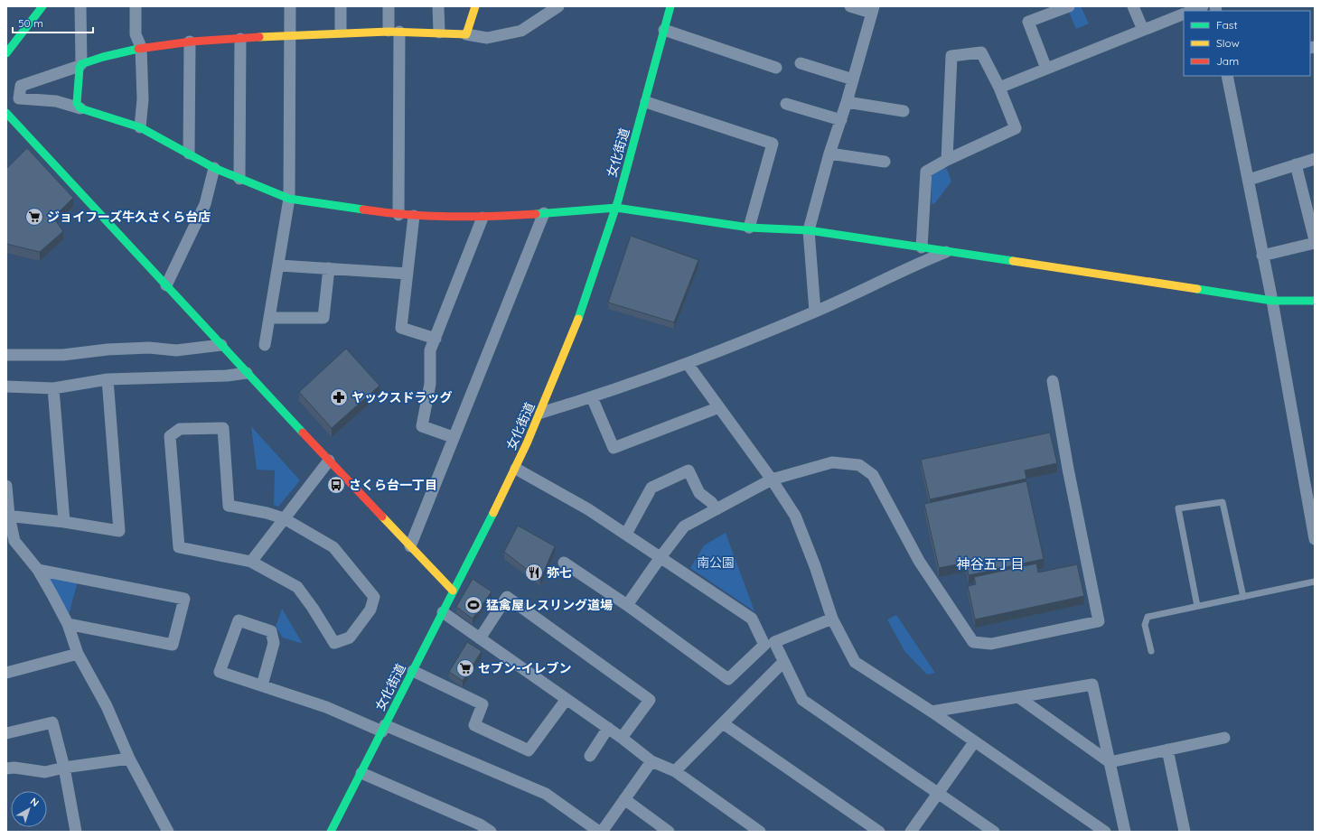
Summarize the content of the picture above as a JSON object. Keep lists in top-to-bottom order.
{
  "streets": {
    "street": ["女化街道"]
  },
  "districts": ["神谷五丁目"],
  "parks": ["南公園"],
  "places": {
    "supermarket": ["ジョイフーズ牛久さくら台店", "セブン-イレブン"],
    "pharmacy": ["ヤックスドラッグ"],
    "bus stop": ["さくら台一丁目"],
    "restaurant": ["弥七"],
    "sports": ["猛禽屋レスリング道場"]
  },
  "legend": ["Fast", "Slow", "Jam"],
  "scale_bar": "50 m",
  "north": "top right"
}
